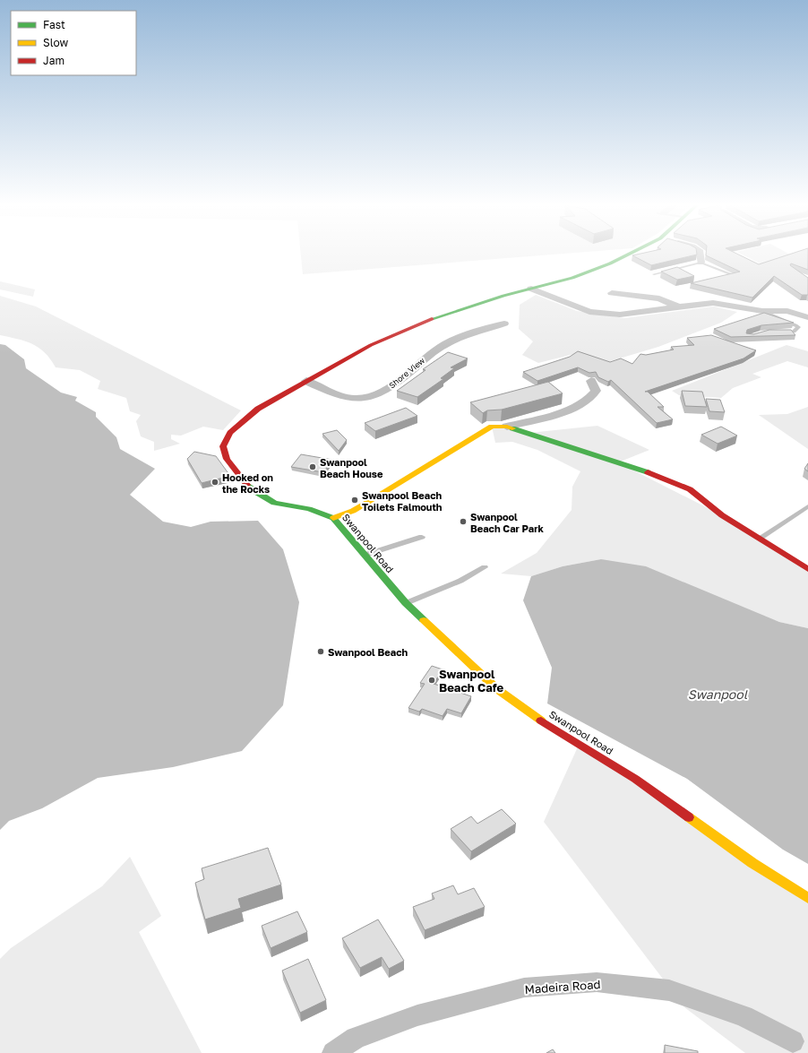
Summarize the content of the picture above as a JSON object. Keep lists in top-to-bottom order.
{
  "streets": {
    "street": ["Shore View", "Swanpool Road", "Madeira Road"]
  },
  "crossings": [
    ["Shore View", "Swanpool Road"]
  ],
  "water": ["Swanpool"],
  "places": [
    "Swanpool Beach House",
    "Hooked on the Rocks",
    "Swanpool Beach Toilets Falmouth",
    "Swanpool Beach Car Park",
    "Swanpool Beach",
    "Swanpool Beach Cafe"
  ],
  "legend": ["Fast", "Slow", "Jam"]
}
